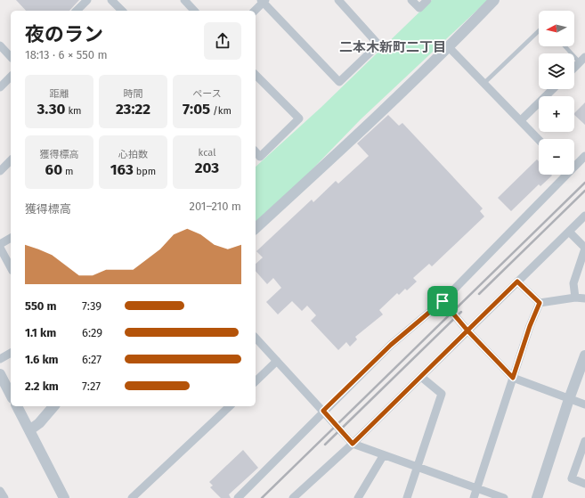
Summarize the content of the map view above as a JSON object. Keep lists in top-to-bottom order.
{
  "districts": ["二本木新町二丁目"],
  "north": "left",
  "page": {
    "map_buttons": ["+", "−"],
    "heading": ["夜のラン", "18:13 · 6 × 550 m"],
    "stats": [
      ["距離", "3.30 km"],
      ["時間", "23:22"],
      ["ペース", "7:05 /km"],
      ["獲得標高", "60 m"],
      ["心拍数", "163 bpm"],
      ["kcal", "203"]
    ],
    "chart": ["獲得標高", "201–210 m"],
    "list": [
      {
        "name": "550 m",
        "note": "7:39"
      },
      {
        "name": "1.1 km",
        "note": "6:29"
      },
      {
        "name": "1.6 km",
        "note": "6:27"
      },
      {
        "name": "2.2 km",
        "note": "7:27"
      }
    ]
  }
}
